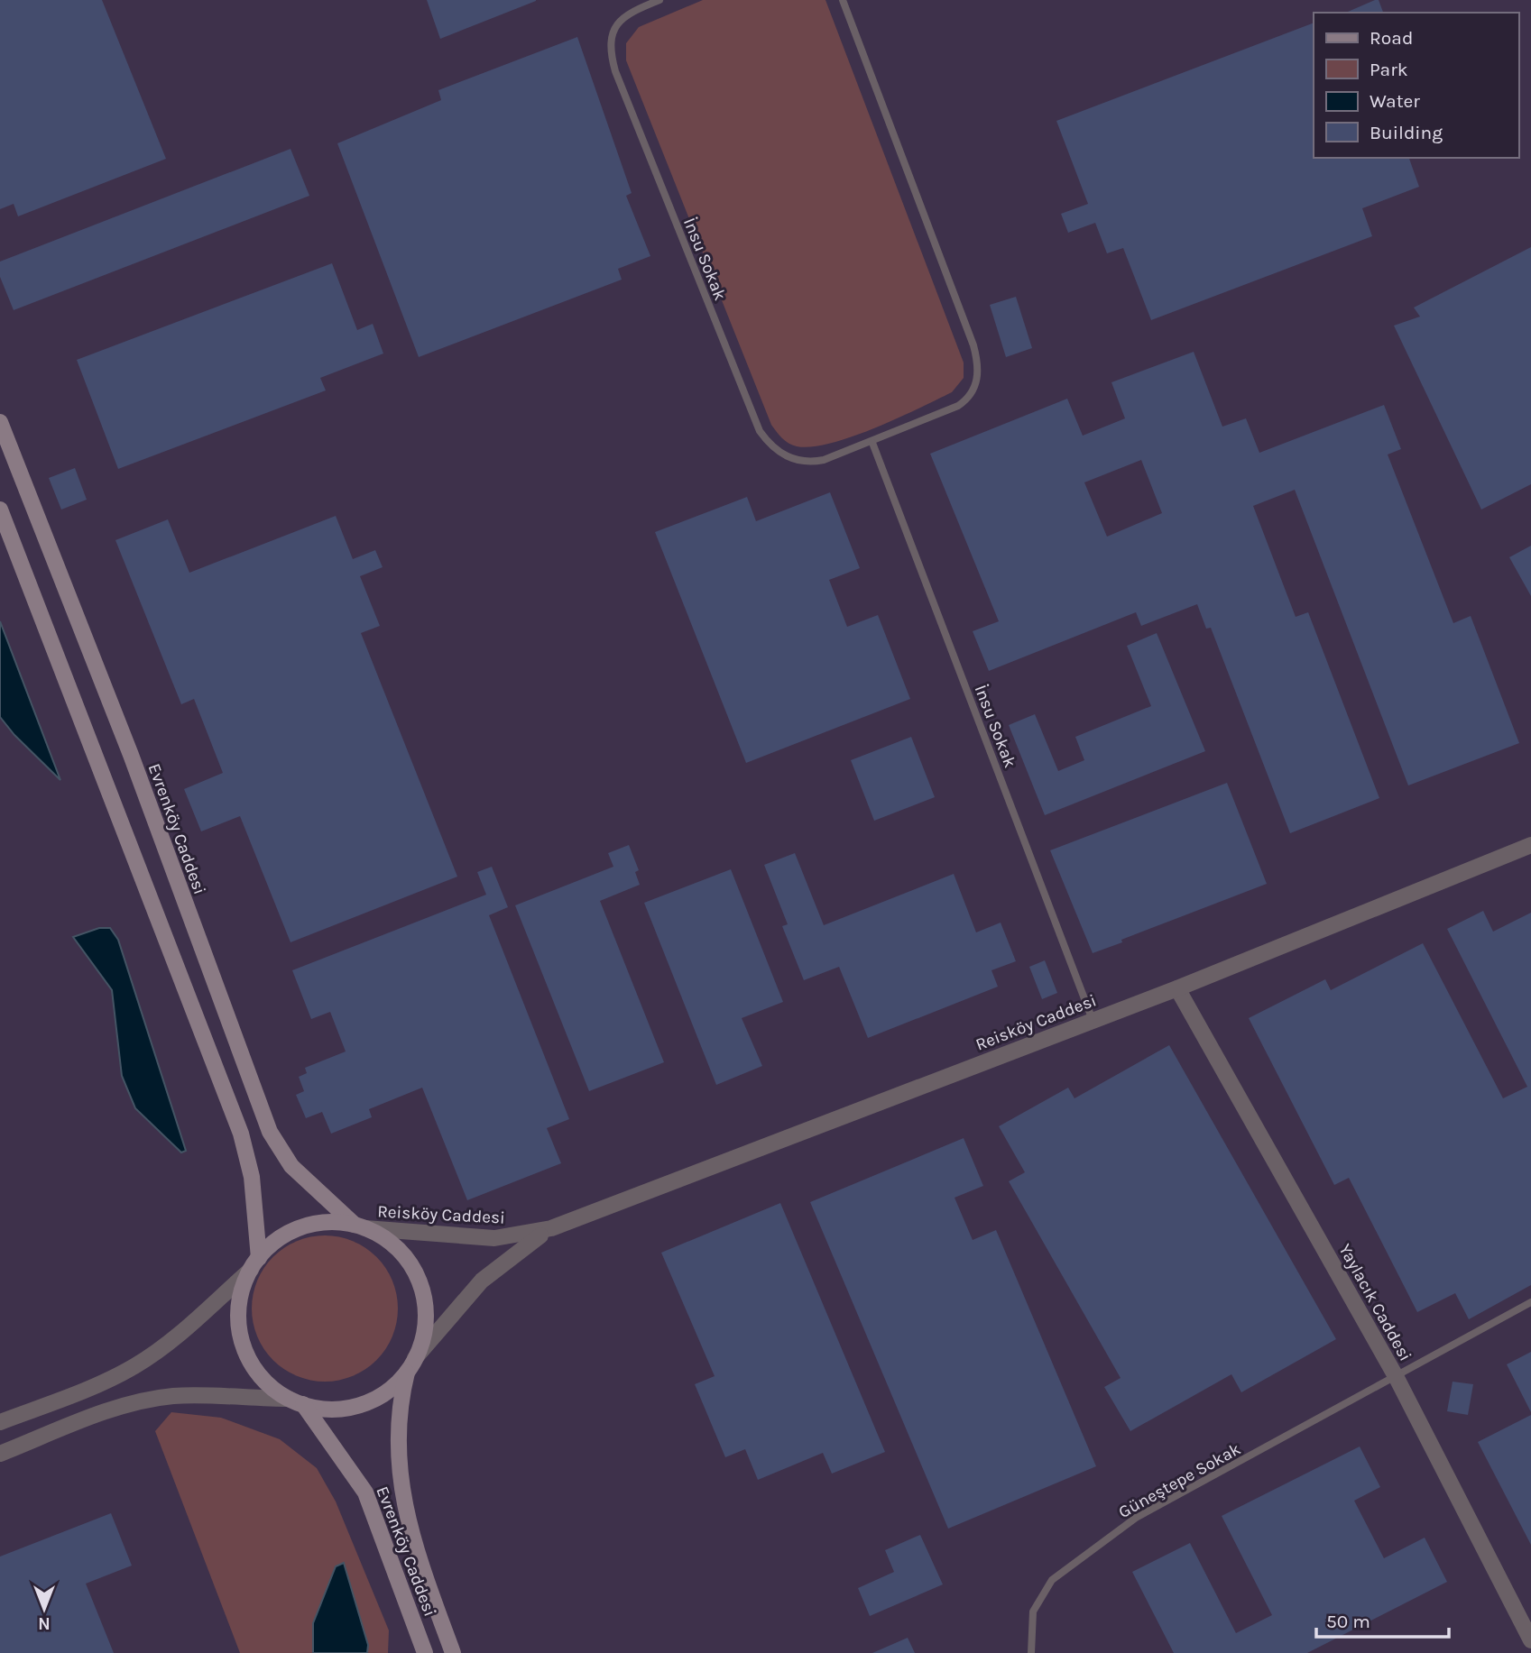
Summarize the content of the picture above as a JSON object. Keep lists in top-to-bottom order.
{
  "streets": {
    "main road": ["Evrenköy Caddesi"],
    "street": ["Reisköy Caddesi", "Yaylacık Caddesi"],
    "lane": ["İnsu Sokak", "Güneştepe Sokak"]
  },
  "crossings": [
    ["İnsu Sokak", "Reisköy Caddesi"],
    ["Evrenköy Caddesi", "Reisköy Caddesi"],
    ["Reisköy Caddesi", "Yaylacık Caddesi"],
    ["Yaylacık Caddesi", "Güneştepe Sokak"]
  ],
  "legend": [
    "Road",
    "Park",
    "Water",
    "Building"
  ],
  "scale_bar": "50 m",
  "north": "bottom"
}
